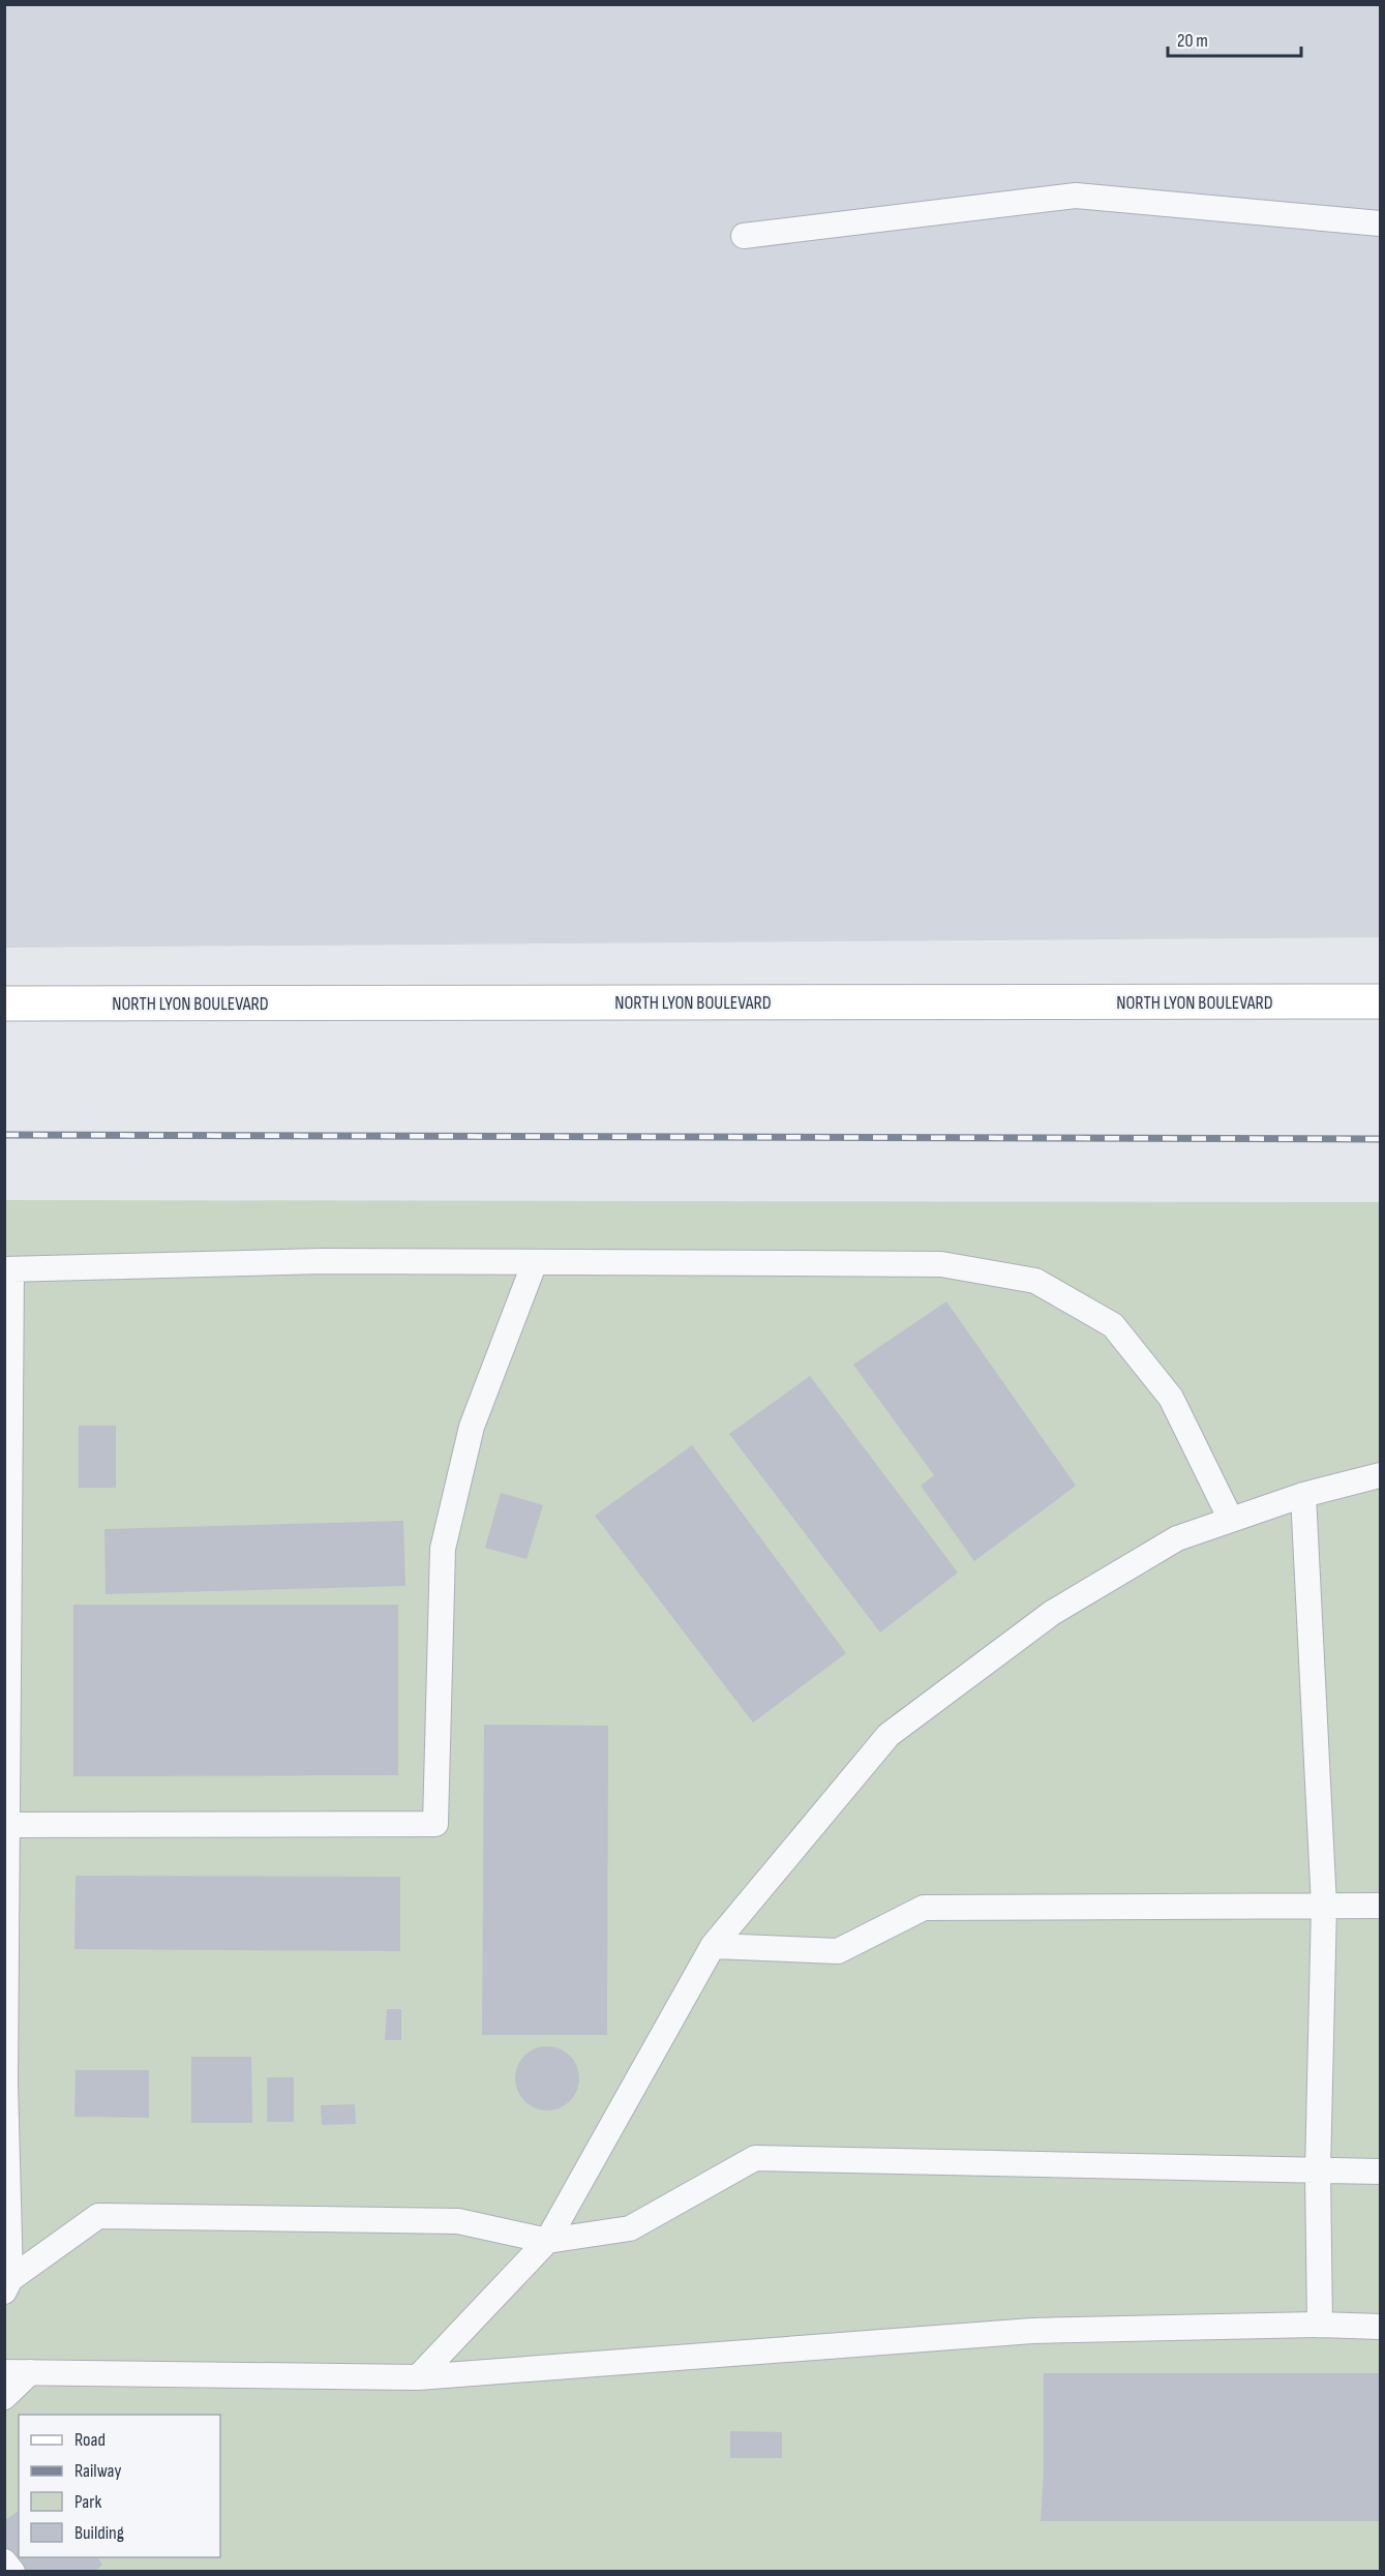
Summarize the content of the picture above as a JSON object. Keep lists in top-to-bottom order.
{
  "streets": {
    "street": ["NORTH LYON BOULEVARD"]
  },
  "legend": [
    "Road",
    "Railway",
    "Park",
    "Building"
  ],
  "scale_bar": "20 m"
}
